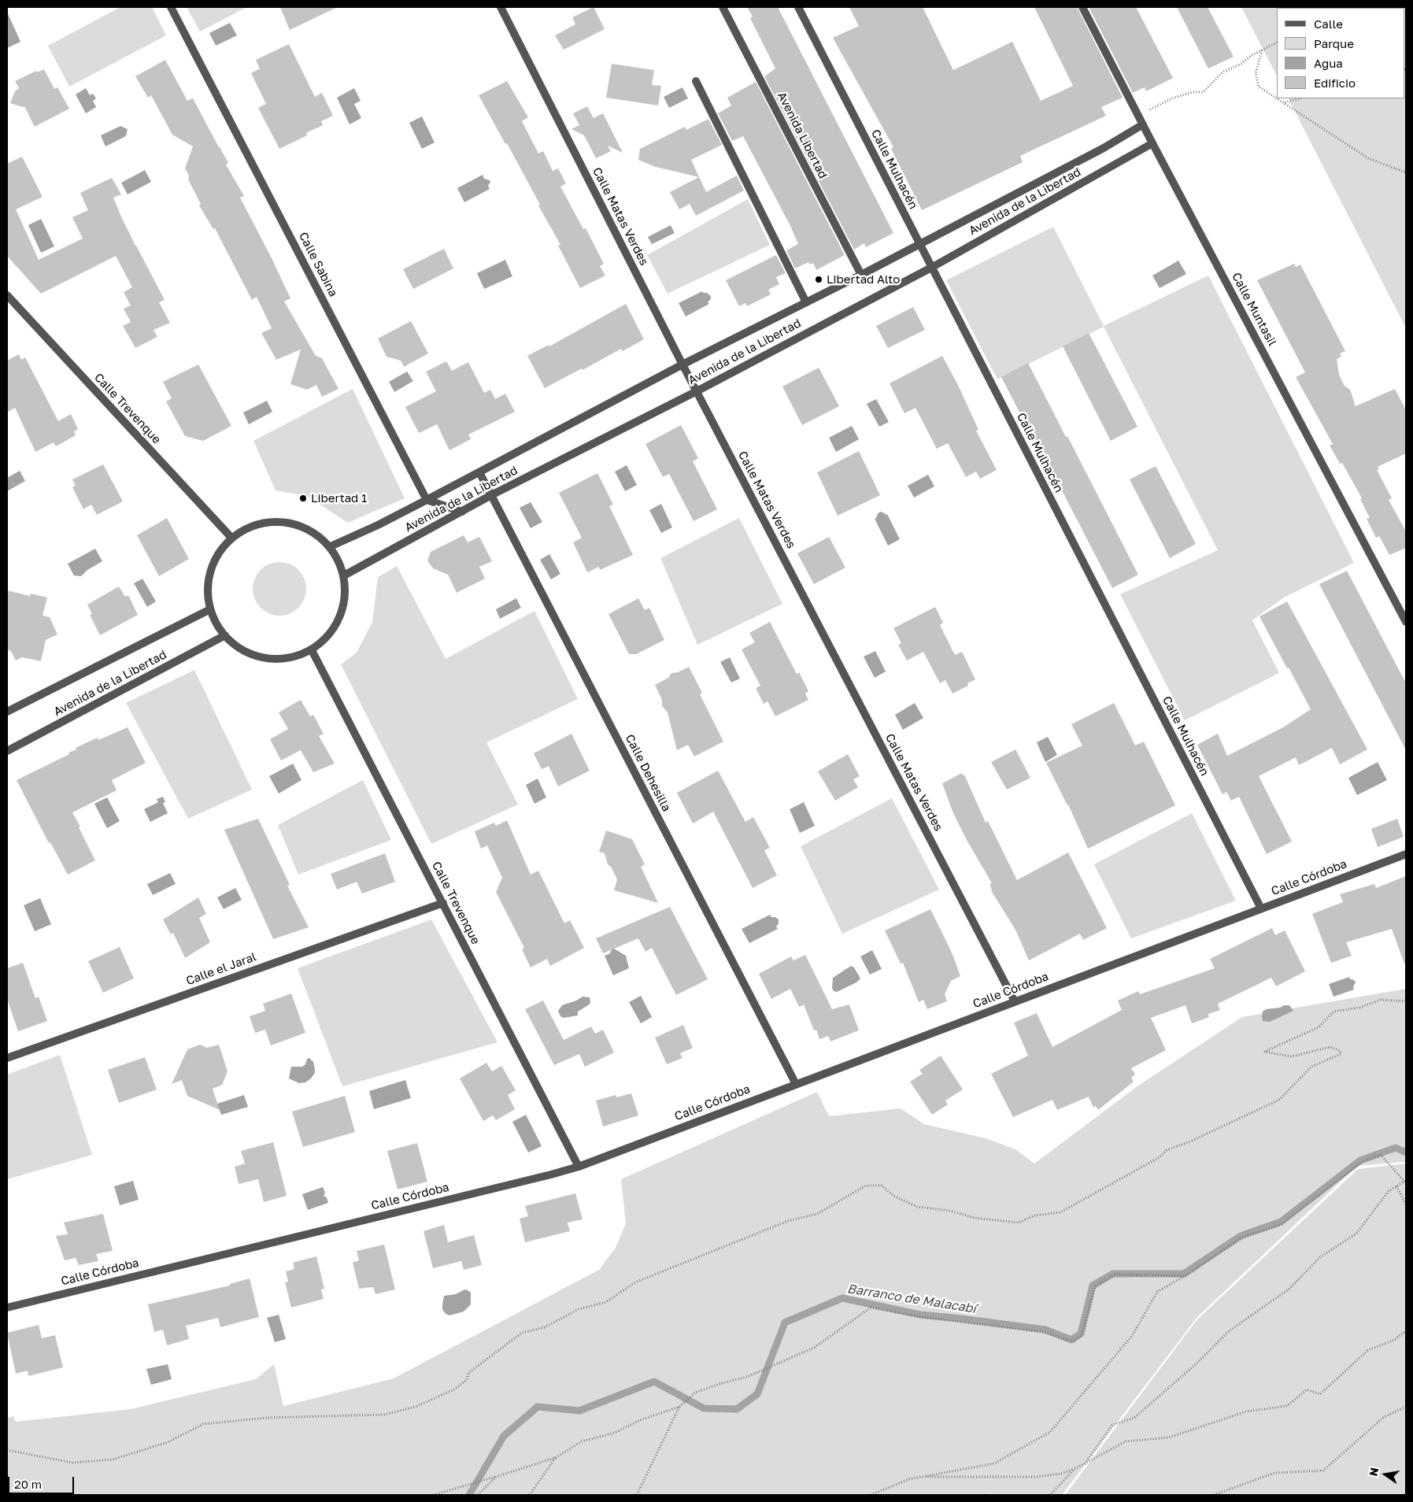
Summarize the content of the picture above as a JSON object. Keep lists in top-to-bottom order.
{
  "streets": {
    "street": [
      "Avenida Libertad",
      "Calle Mulhacén",
      "Avenida de la Libertad",
      "Calle Matas Verdes",
      "Calle Sabina",
      "Calle Muntasil",
      "Calle Trevenque",
      "Calle Dehesilla",
      "Calle Córdoba",
      "Calle el Jaral"
    ]
  },
  "crossings": [
    ["Avenida Libertad", "Avenida de la Libertad"],
    ["Calle Mulhacén", "Avenida de la Libertad"],
    ["Calle Mulhacén", "Calle Córdoba"],
    ["Avenida de la Libertad", "Calle Matas Verdes"],
    ["Avenida de la Libertad", "Calle Sabina"],
    ["Avenida de la Libertad", "Calle Muntasil"],
    ["Avenida de la Libertad", "Calle Trevenque"],
    ["Avenida de la Libertad", "Calle Dehesilla"],
    ["Calle Matas Verdes", "Calle Córdoba"],
    ["Calle Trevenque", "Calle Córdoba"],
    ["Calle Trevenque", "Calle el Jaral"],
    ["Calle Dehesilla", "Calle Córdoba"]
  ],
  "water": ["Barranco de Malacabí"],
  "places": ["Libertad Alto", "Libertad 1"],
  "legend": [
    "Calle",
    "Parque",
    "Agua",
    "Edificio"
  ],
  "scale_bar": "20 m",
  "north": "left"
}
